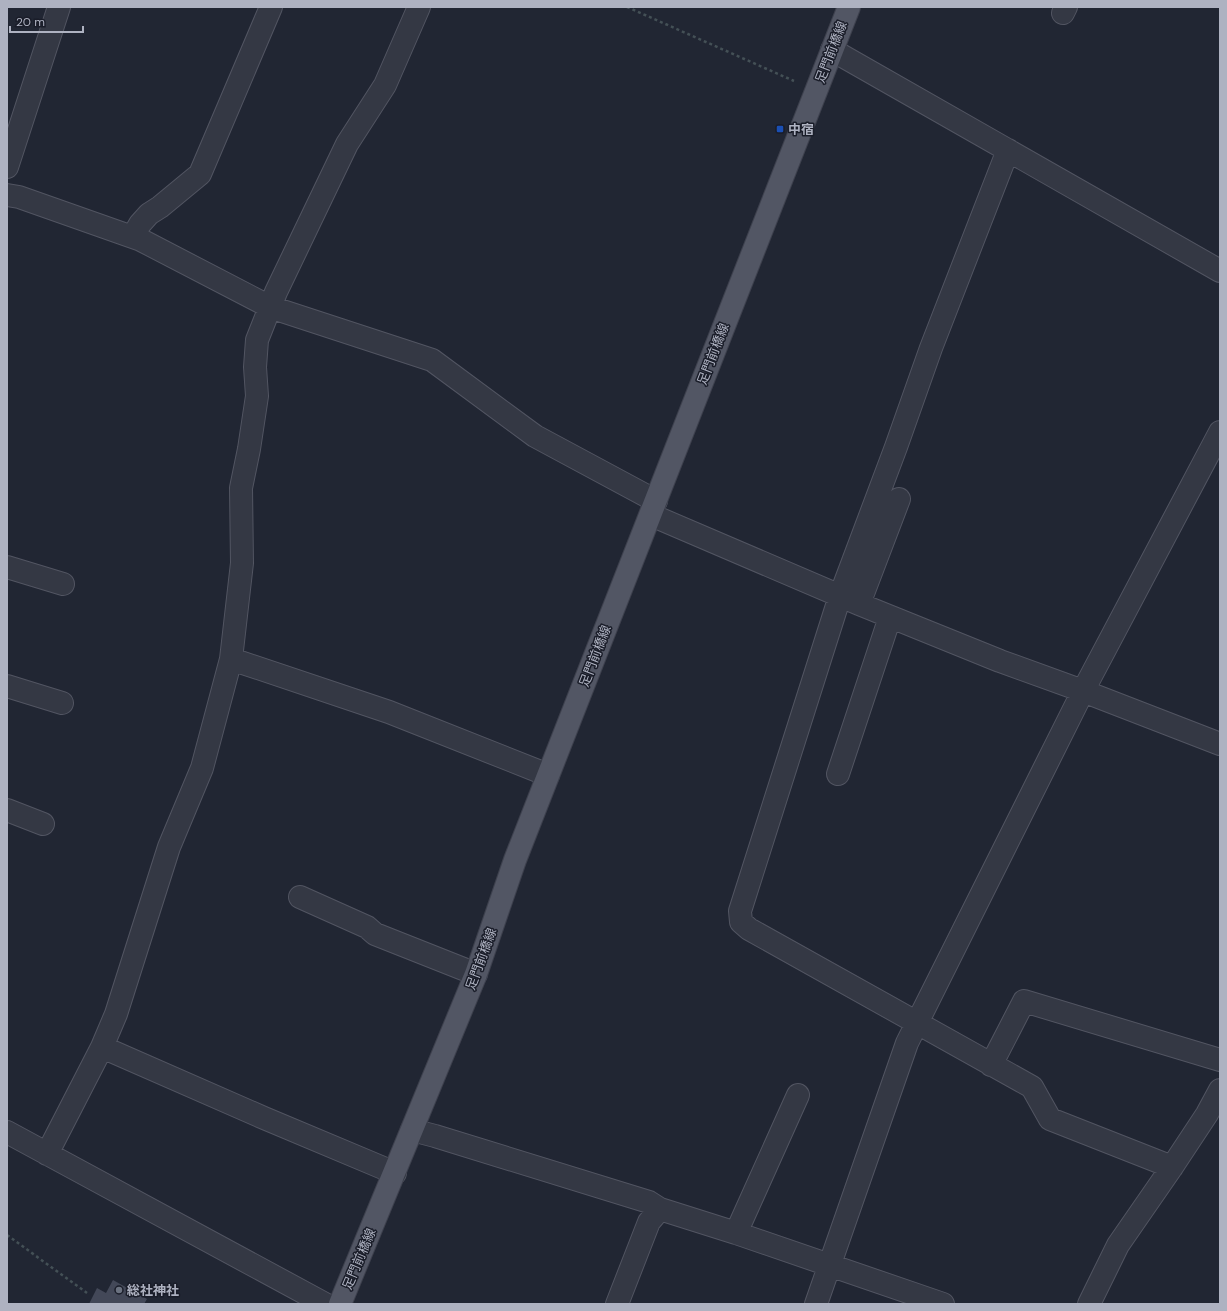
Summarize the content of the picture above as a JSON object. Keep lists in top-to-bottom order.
{
  "streets": {
    "main road": ["足門前橋線"]
  },
  "places": {
    "transit": ["中宿"],
    "other": ["総社神社"]
  },
  "scale_bar": "20 m"
}
